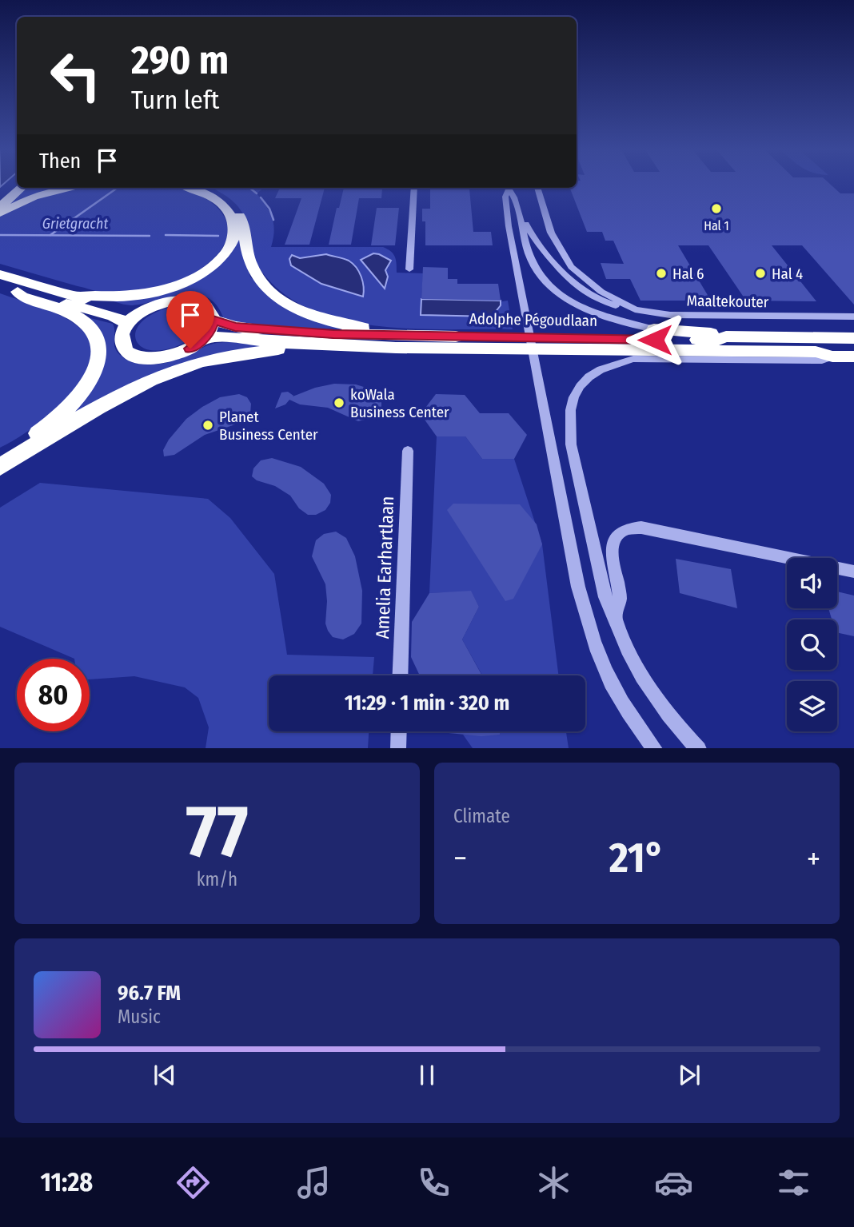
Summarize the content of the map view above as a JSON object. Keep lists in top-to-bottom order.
{
  "streets": {
    "highway": ["Adolphe Pégoudlaan"],
    "street": ["Maaltekouter", "Amelia Earhartlaan"]
  },
  "water": ["Grietgracht"],
  "places": [
    "Hal 1",
    "Hal 6",
    "Hal 4",
    "koWala Business Center",
    "Planet Business Center"
  ],
  "page": {
    "turn": ["290 m", "Turn left"],
    "then": "Then",
    "limit": "80",
    "trip": "11:29 · 1 min · 320 m",
    "tile": [
      ["77", "km/h"],
      "Climate"
    ],
    "heat": ["−", "21°", "+"],
    "song": ["96.7 FM", "Music"],
    "tabs": "11:28"
  }
}
